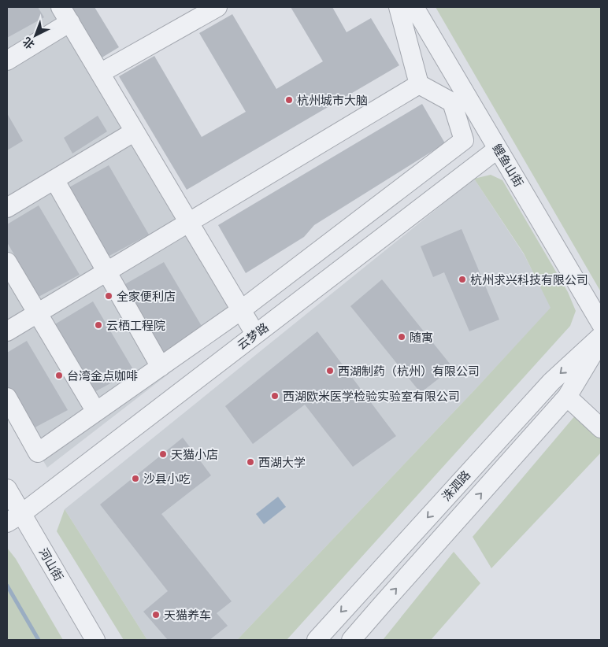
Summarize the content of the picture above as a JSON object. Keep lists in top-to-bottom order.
{
  "streets": {
    "street": [
      "鲤鱼山街",
      "云梦路",
      "洙泗路",
      "河山街"
    ]
  },
  "crossings": [
    ["鲤鱼山街", "云梦路"],
    ["云梦路", "河山街"]
  ],
  "places": [
    "杭州城市大脑",
    "杭州求兴科技有限公司",
    "全家便利店",
    "云栖工程院",
    "随寓",
    "西湖制药（杭州）有限公司",
    "台湾金点咖啡",
    "西湖欧米医学检验实验室有限公司",
    "天猫小店",
    "西湖大学",
    "沙县小吃",
    "天猫养车"
  ],
  "north": "bottom left"
}
